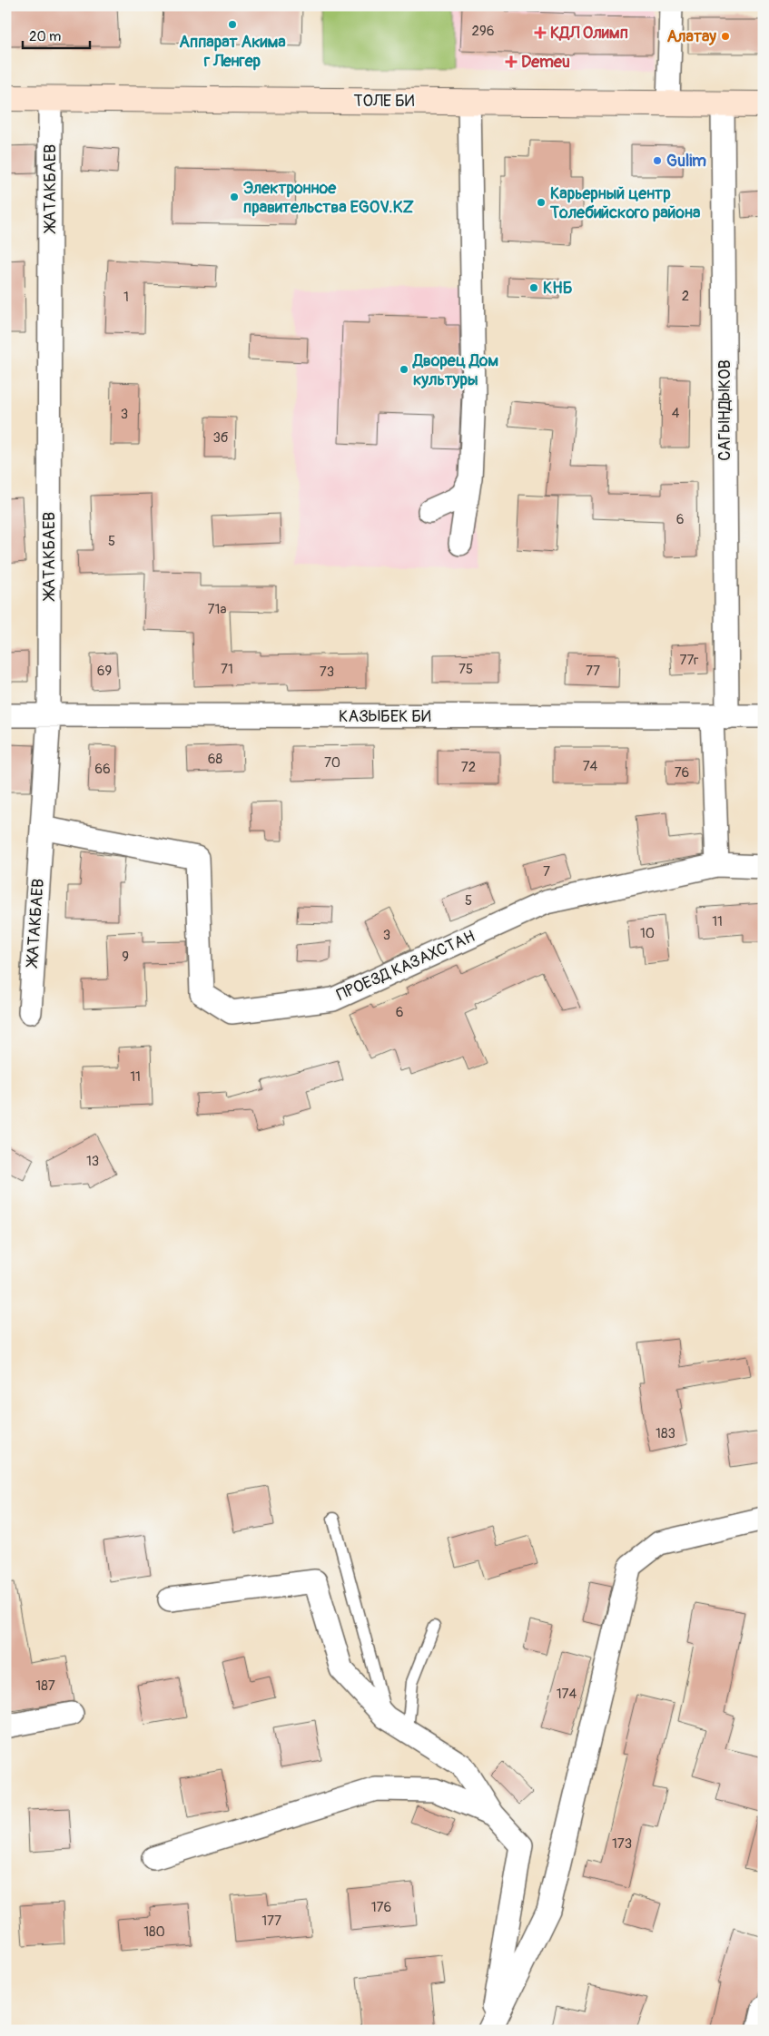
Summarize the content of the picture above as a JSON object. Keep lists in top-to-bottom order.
{
  "streets": {
    "main road": ["ТОЛЕ БИ"],
    "street": [
      "ЖАТАКБАЕВ",
      "САГЫНДЫКОВ",
      "КАЗЫБЕК БИ",
      "ПРОЕЗД КАЗАХСТАН"
    ]
  },
  "crossings": [
    ["ТОЛЕ БИ", "ЖАТАКБАЕВ"],
    ["ТОЛЕ БИ", "САГЫНДЫКОВ"],
    ["ЖАТАКБАЕВ", "КАЗЫБЕК БИ"],
    ["ЖАТАКБАЕВ", "ПРОЕЗД КАЗАХСТАН"],
    ["САГЫНДЫКОВ", "КАЗЫБЕК БИ"],
    ["САГЫНДЫКОВ", "ПРОЕЗД КАЗАХСТАН"]
  ],
  "places": {
    "other": [
      "Аппарат Акима г Ленгер",
      "Алатау",
      "Gulim",
      "Электронное правительства EGOV.KZ",
      "Карьерный центр Толебийского района",
      "КНБ",
      "Дворец Дом культуры"
    ],
    "health": ["КДЛ Олимп", "Demeu"]
  },
  "house_numbers": [
    "296",
    "2",
    "1",
    "4",
    "3",
    "3б",
    "6",
    "5",
    "71а",
    "77г",
    "71",
    "75",
    "69",
    "77",
    "73",
    "68",
    "70",
    "74",
    "72",
    "66",
    "76",
    "7",
    "5",
    "11",
    "10",
    "3",
    "9",
    "6",
    "11",
    "13",
    "183",
    "187",
    "174",
    "173",
    "176",
    "177",
    "180"
  ],
  "scale_bar": "20 m"
}
